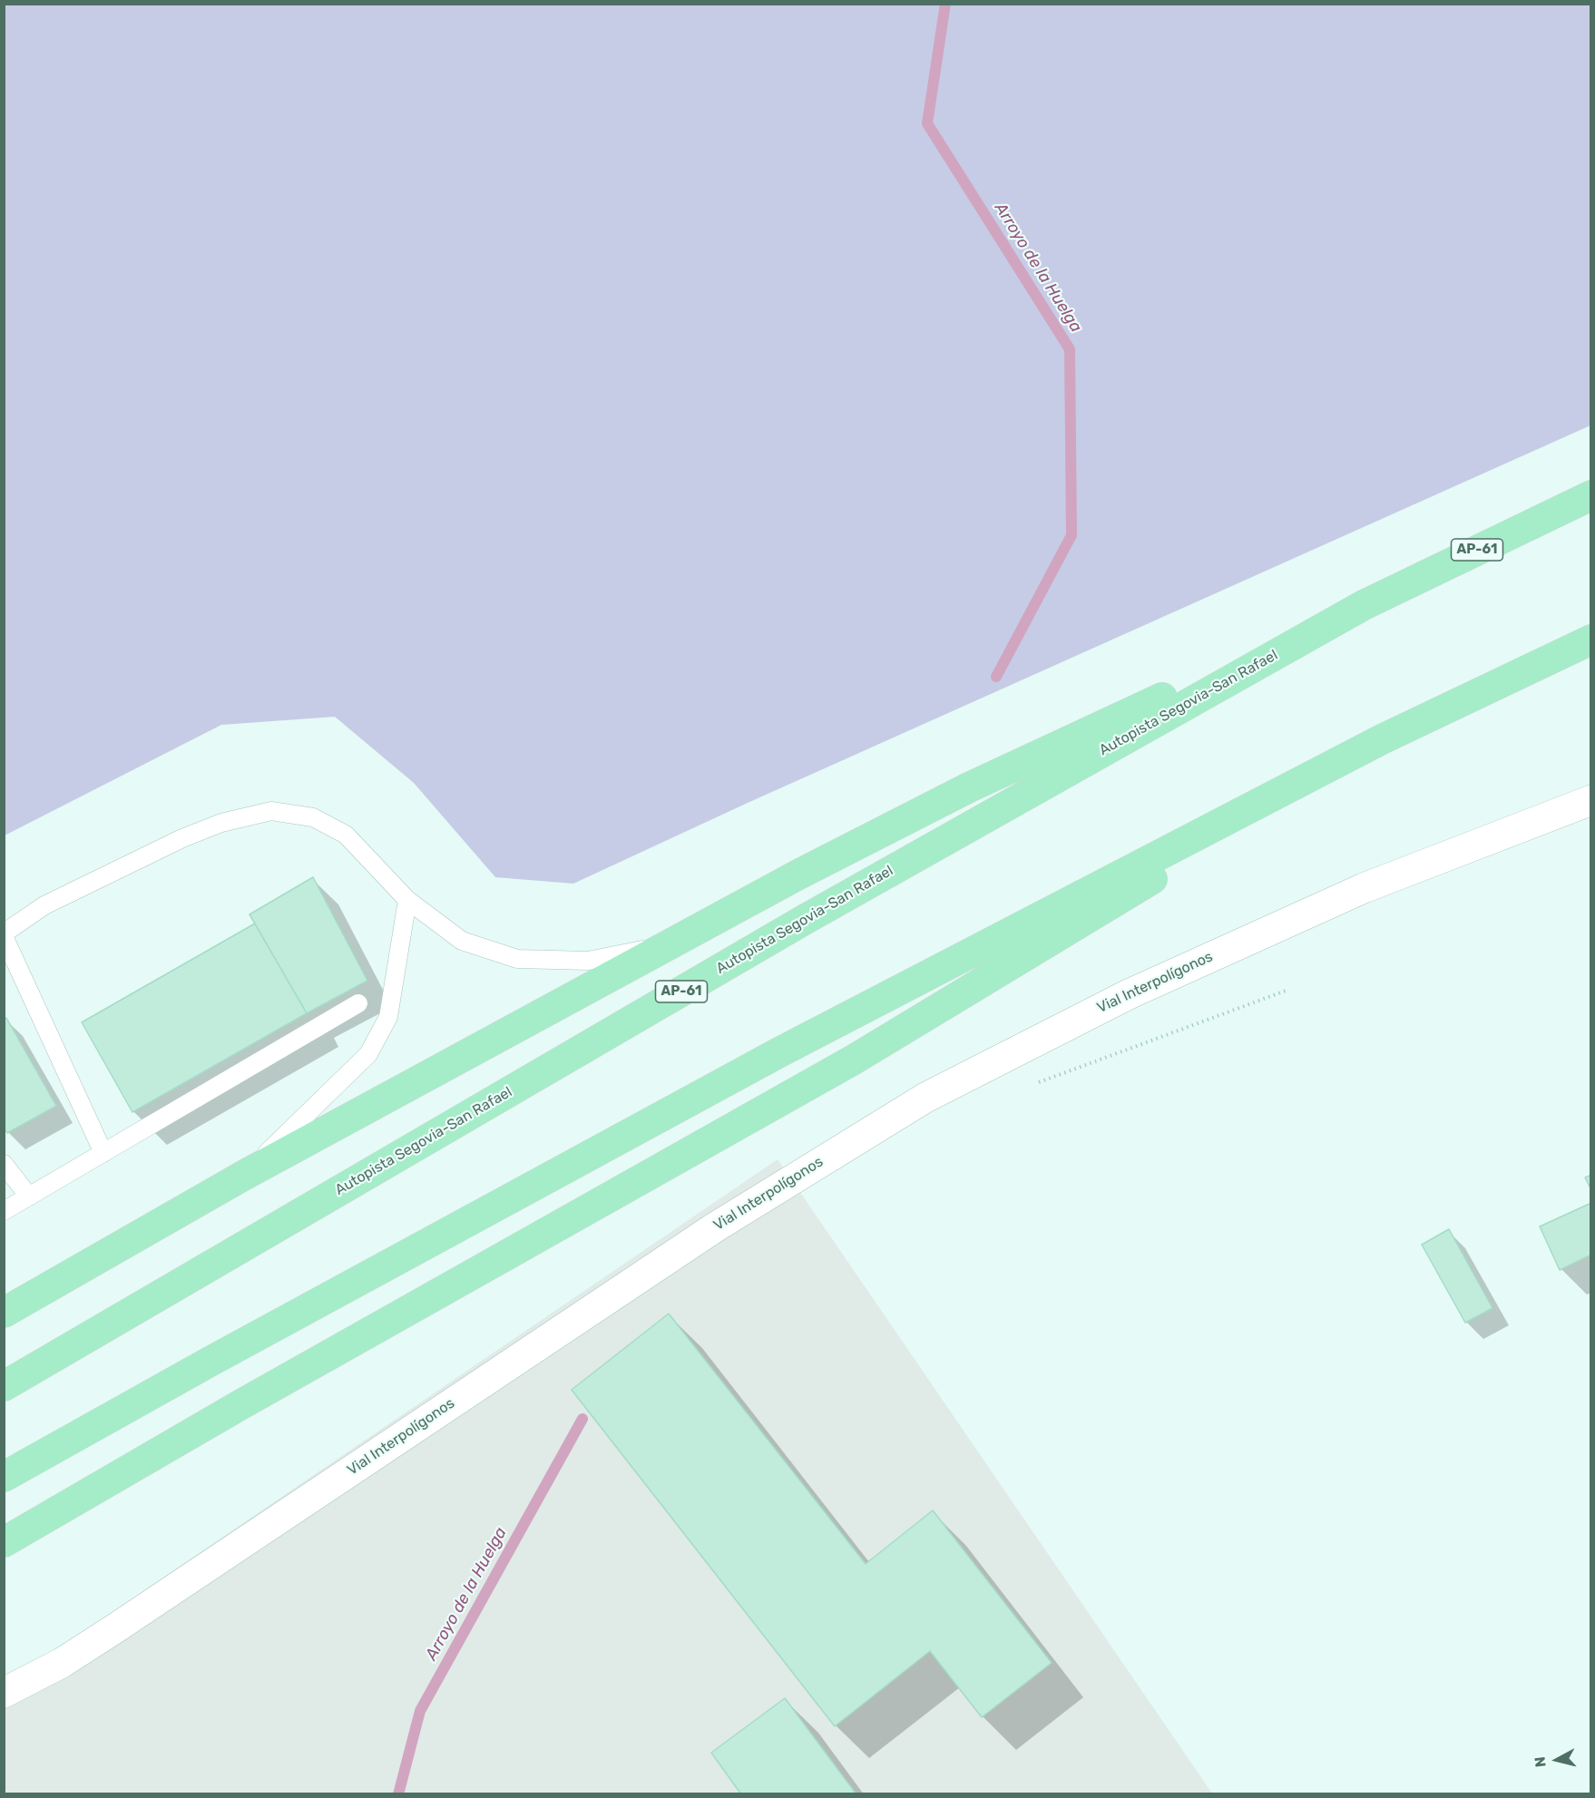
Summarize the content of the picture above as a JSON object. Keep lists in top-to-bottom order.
{
  "streets": {
    "highway": ["AP-61", "Autopista Segovia-San Rafael"],
    "main road": ["Vial Interpolígonos"]
  },
  "water": ["Arroyo de la Huelga"],
  "north": "left"
}
